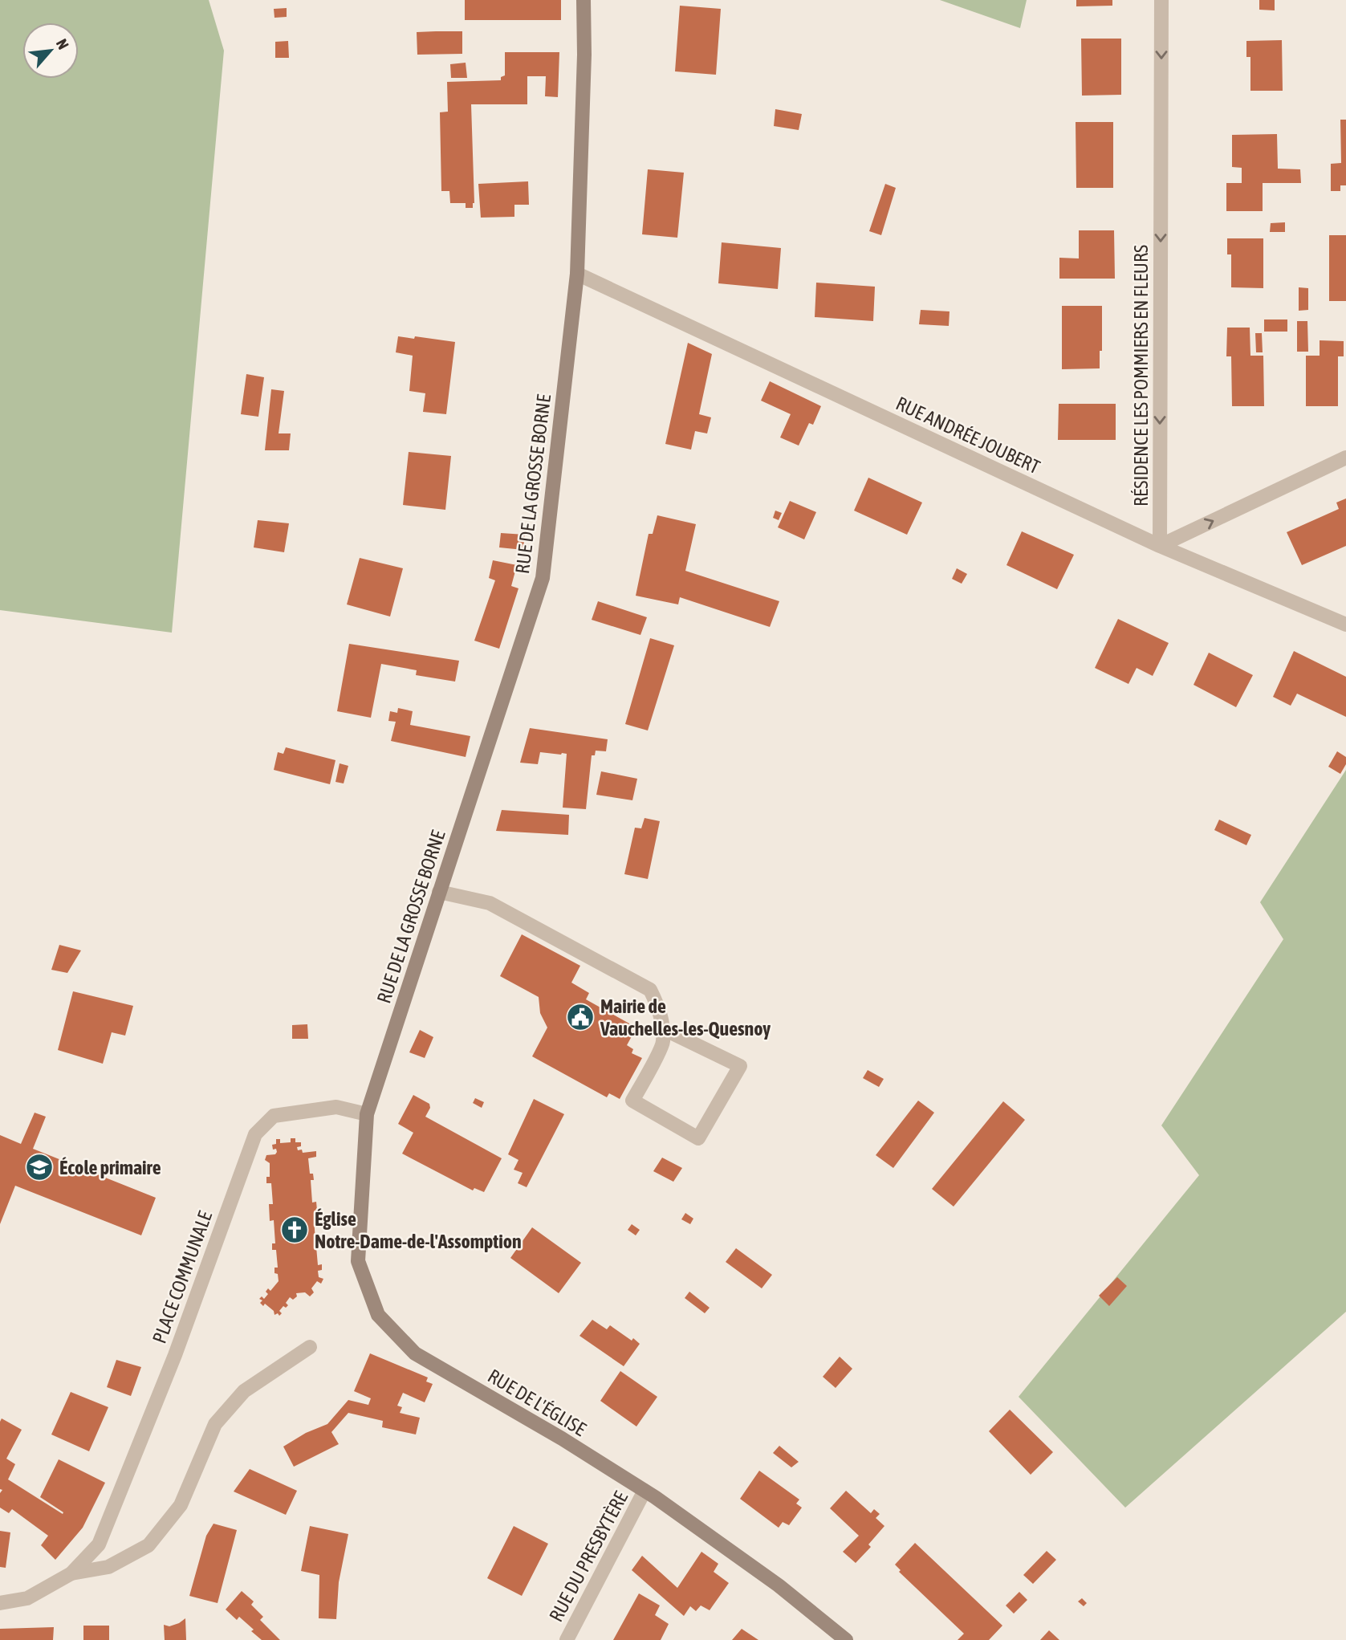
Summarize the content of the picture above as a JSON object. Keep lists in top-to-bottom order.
{
  "streets": {
    "street": [
      "RÉSIDENCE LES POMMIERS EN FLEURS",
      "RUE ANDRÉE JOUBERT",
      "RUE DE LA GROSSE BORNE",
      "PLACE COMMUNALE",
      "RUE DE L'ÉGLISE",
      "RUE DU PRESBYTÈRE"
    ]
  },
  "crossings": [
    ["RÉSIDENCE LES POMMIERS EN FLEURS", "RUE ANDRÉE JOUBERT"],
    ["RUE ANDRÉE JOUBERT", "RUE DE LA GROSSE BORNE"],
    ["RUE DE LA GROSSE BORNE", "PLACE COMMUNALE"],
    ["RUE DE LA GROSSE BORNE", "RUE DE L'ÉGLISE"],
    ["PLACE COMMUNALE", "RUE DE L'ÉGLISE"],
    ["RUE DE L'ÉGLISE", "RUE DU PRESBYTÈRE"]
  ],
  "one_way": ["RÉSIDENCE LES POMMIERS EN FLEURS"],
  "places": {
    "public building": ["Mairie de Vauchelles-les-Quesnoy"],
    "school or university": ["École primaire"],
    "church": ["Église Notre-Dame-de-l'Assomption"]
  },
  "north": "top right"
}
